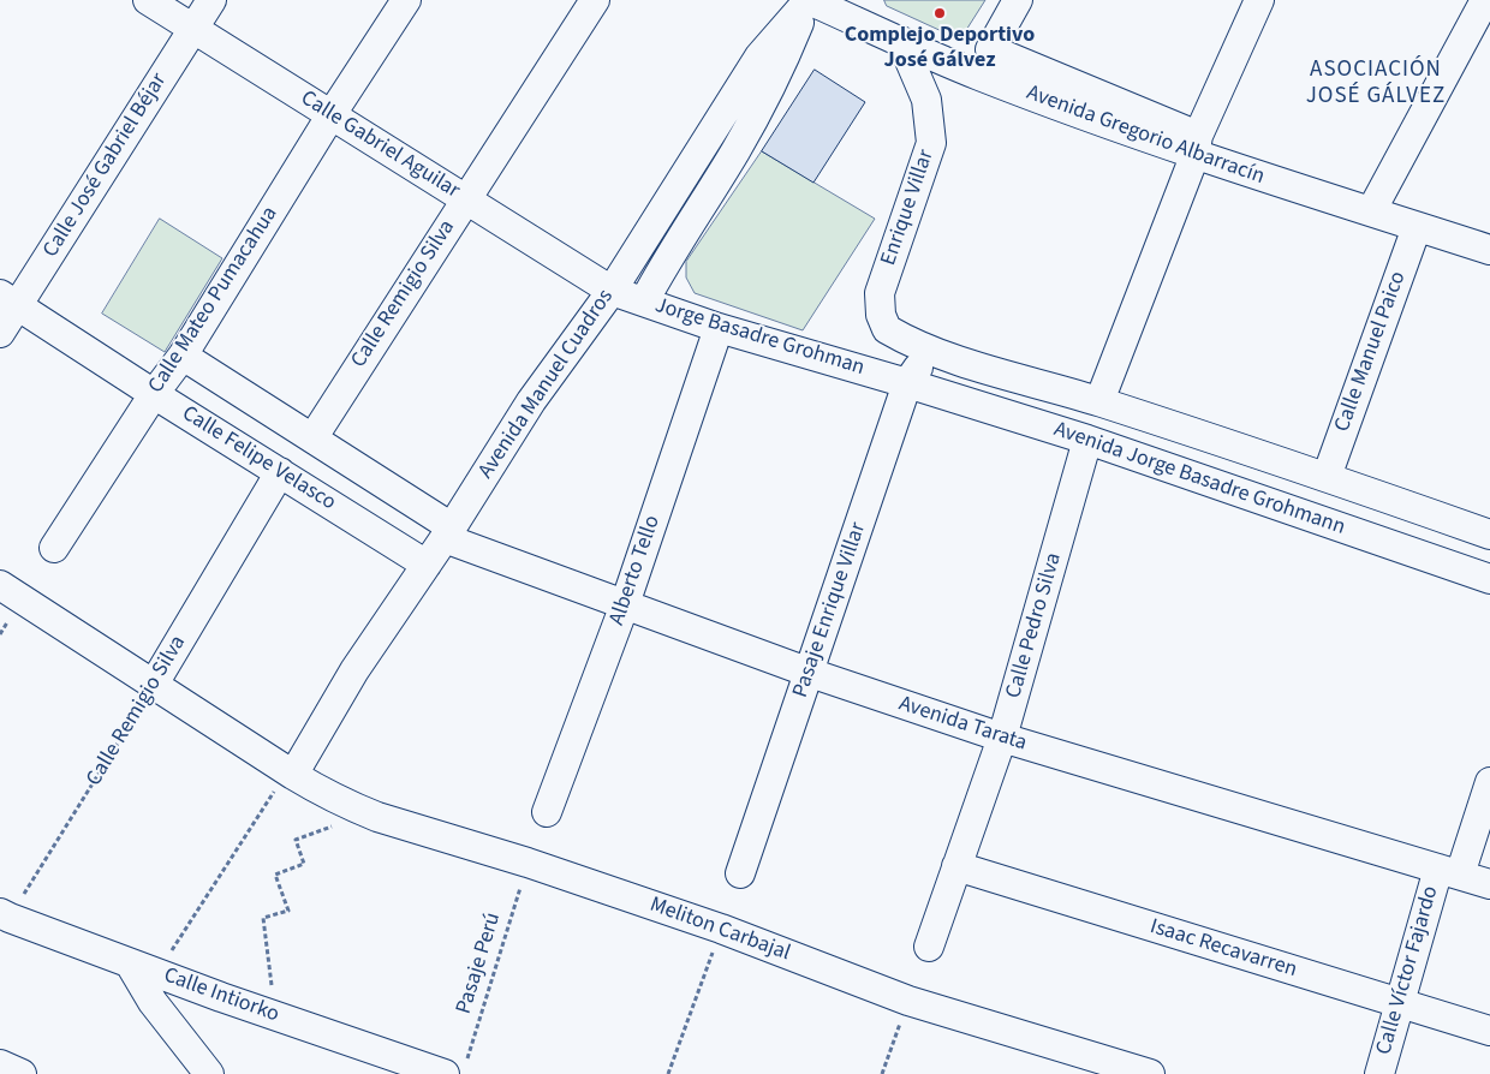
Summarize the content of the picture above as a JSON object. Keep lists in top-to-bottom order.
{
  "streets": {
    "street": [
      "Avenida Gregorio Albarracín",
      "Calle Gabriel Aguilar",
      "Calle José Gabriel Béjar",
      "Enrique Villar",
      "Calle Remigio Silva",
      "Calle Mateo Pumacahua",
      "Jorge Basadre Grohman",
      "Calle Manuel Paico",
      "Avenida Manuel Cuadros",
      "Calle Felipe Velasco",
      "Avenida Jorge Basadre Grohmann",
      "Alberto Tello",
      "Pasaje Enrique Villar",
      "Calle Pedro Silva",
      "Avenida Tarata",
      "Meliton Carbajal",
      "Isaac Recavarren",
      "Calle Víctor Fajardo",
      "Calle Intiorko"
    ],
    "path": ["Pasaje Perú"]
  },
  "crossings": [
    ["Avenida Gregorio Albarracín", "Enrique Villar"],
    ["Avenida Gregorio Albarracín", "Calle Manuel Paico"],
    ["Avenida Gregorio Albarracín", "Avenida Manuel Cuadros"],
    ["Calle Gabriel Aguilar", "Calle José Gabriel Béjar"],
    ["Calle Gabriel Aguilar", "Calle Remigio Silva"],
    ["Calle Gabriel Aguilar", "Calle Mateo Pumacahua"],
    ["Calle Gabriel Aguilar", "Jorge Basadre Grohman"],
    ["Calle Gabriel Aguilar", "Avenida Manuel Cuadros"],
    ["Calle José Gabriel Béjar", "Calle Felipe Velasco"],
    ["Enrique Villar", "Avenida Jorge Basadre Grohmann"],
    ["Enrique Villar", "Pasaje Enrique Villar"],
    ["Calle Remigio Silva", "Calle Felipe Velasco"],
    ["Calle Remigio Silva", "Meliton Carbajal"],
    ["Calle Remigio Silva", "Calle Intiorko"],
    ["Calle Mateo Pumacahua", "Calle Felipe Velasco"],
    ["Jorge Basadre Grohman", "Avenida Manuel Cuadros"],
    ["Jorge Basadre Grohman", "Avenida Jorge Basadre Grohmann"],
    ["Jorge Basadre Grohman", "Alberto Tello"],
    ["Jorge Basadre Grohman", "Pasaje Enrique Villar"],
    ["Calle Manuel Paico", "Avenida Jorge Basadre Grohmann"],
    ["Avenida Manuel Cuadros", "Calle Felipe Velasco"],
    ["Avenida Manuel Cuadros", "Avenida Tarata"],
    ["Avenida Manuel Cuadros", "Meliton Carbajal"],
    ["Avenida Jorge Basadre Grohmann", "Pasaje Enrique Villar"],
    ["Avenida Jorge Basadre Grohmann", "Calle Pedro Silva"],
    ["Alberto Tello", "Avenida Tarata"],
    ["Pasaje Enrique Villar", "Avenida Tarata"],
    ["Calle Pedro Silva", "Avenida Tarata"],
    ["Calle Pedro Silva", "Isaac Recavarren"],
    ["Avenida Tarata", "Calle Víctor Fajardo"],
    ["Meliton Carbajal", "Pasaje Perú"],
    ["Isaac Recavarren", "Calle Víctor Fajardo"],
    ["Pasaje Perú", "Calle Intiorko"]
  ],
  "districts": ["ASOCIACIÓN JOSÉ GÁLVEZ"],
  "places": ["Complejo Deportivo José Gálvez"]
}
